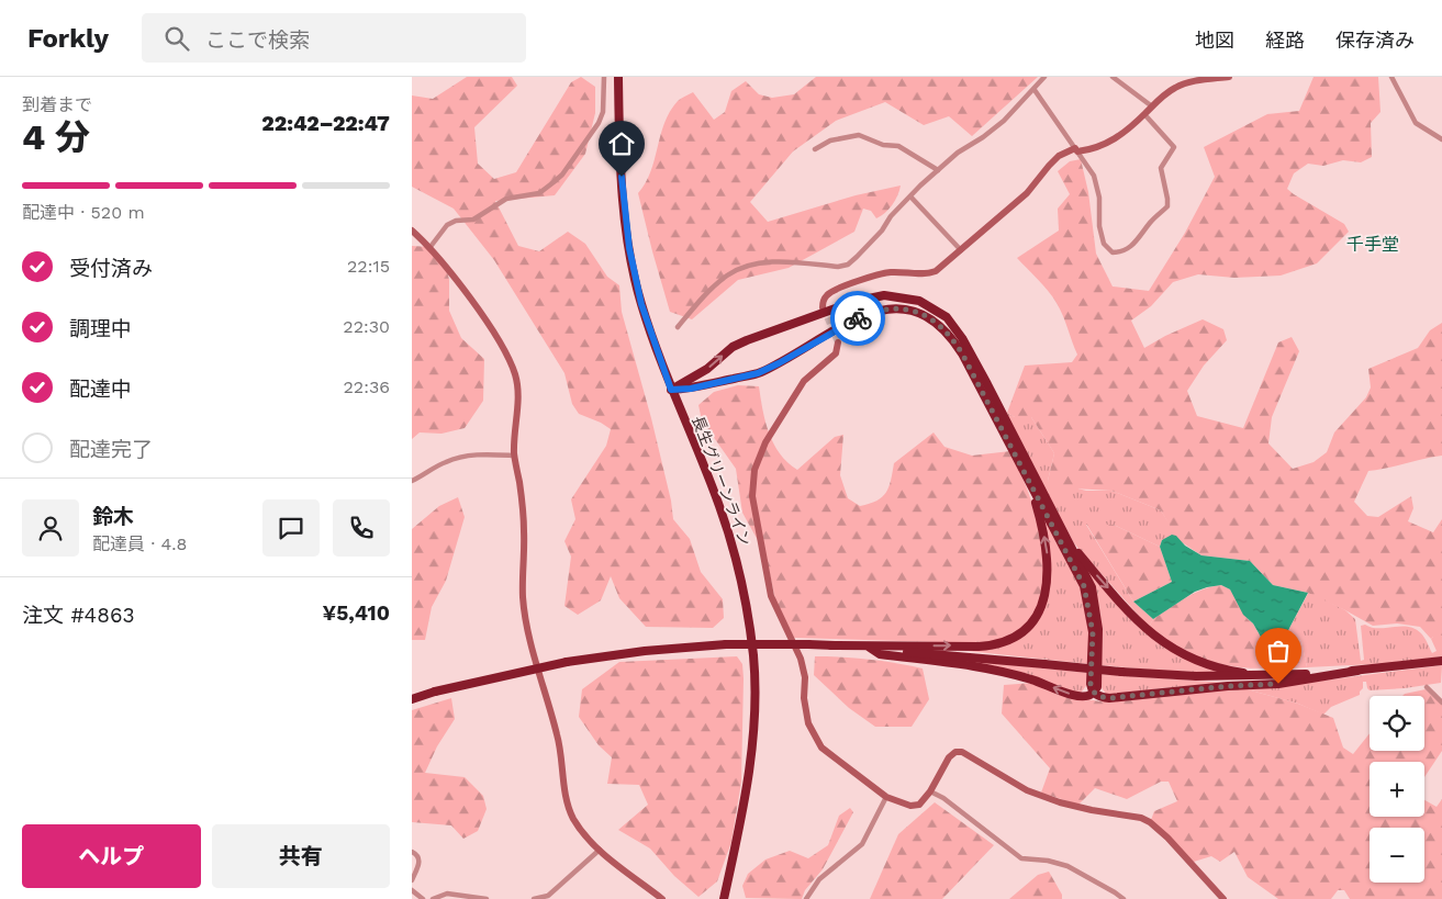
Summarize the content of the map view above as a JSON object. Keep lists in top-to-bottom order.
{
  "streets": {
    "highway": ["長生グリーンライン"]
  },
  "districts": ["千手堂"],
  "page": {
    "header": "Forkly",
    "search": "ここで検索",
    "nav": ["地図", "経路", "保存済み"],
    "heading": ["4 分", "到着まで", "22:42–22:47"],
    "panel": [
      "鈴木",
      "配達員 · 4.8",
      "注文 #4863",
      "¥5,410"
    ],
    "bar": "配達中 · 520 m",
    "list": [
      ["受付済み", "22:15"],
      ["調理中", "22:30"],
      ["配達中", "22:36"],
      "配達完了"
    ],
    "map_buttons": ["+", "−"],
    "buttons": ["ヘルプ", "共有"]
  }
}
